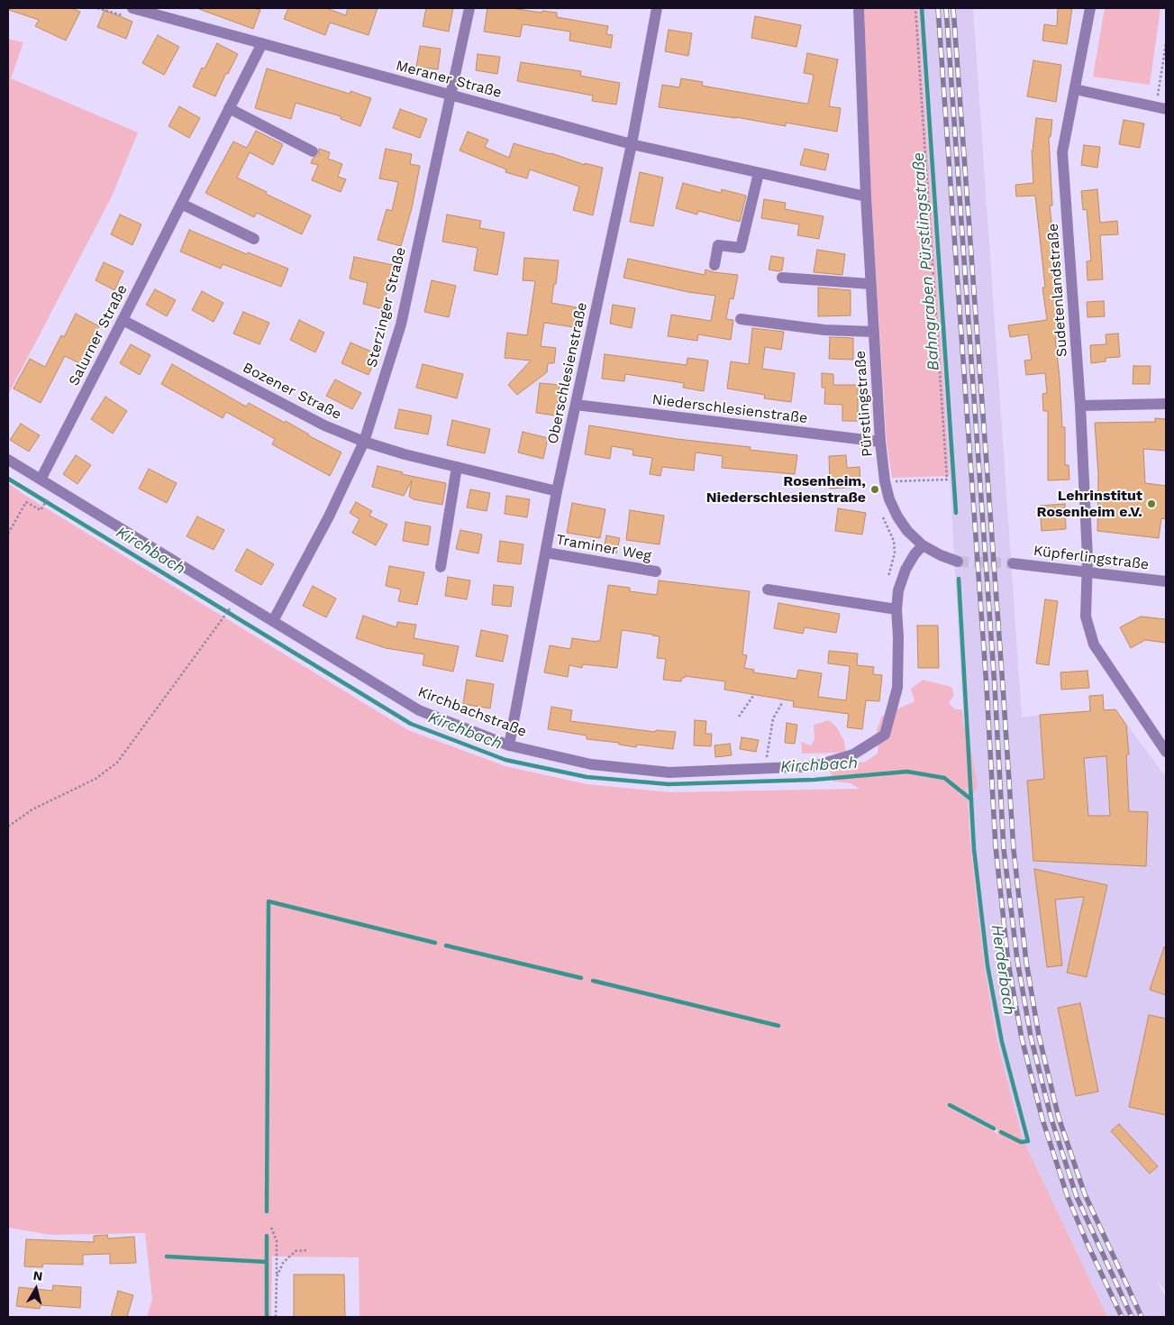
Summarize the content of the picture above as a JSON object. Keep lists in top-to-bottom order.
{
  "streets": {
    "street": [
      "Meraner Straße",
      "Sudetenlandstraße",
      "Sterzinger Straße",
      "Salurner Straße",
      "Oberschlesienstraße",
      "Bozener Straße",
      "Pürstlingstraße",
      "Niederschlesienstraße",
      "Traminer Weg",
      "Küpferlingstraße",
      "Kirchbachstraße"
    ]
  },
  "crossings": [
    ["Meraner Straße", "Sterzinger Straße"],
    ["Meraner Straße", "Salurner Straße"],
    ["Meraner Straße", "Oberschlesienstraße"],
    ["Meraner Straße", "Pürstlingstraße"],
    ["Sudetenlandstraße", "Küpferlingstraße"],
    ["Sterzinger Straße", "Bozener Straße"],
    ["Sterzinger Straße", "Kirchbachstraße"],
    ["Salurner Straße", "Bozener Straße"],
    ["Salurner Straße", "Kirchbachstraße"],
    ["Oberschlesienstraße", "Bozener Straße"],
    ["Oberschlesienstraße", "Niederschlesienstraße"],
    ["Oberschlesienstraße", "Traminer Weg"],
    ["Oberschlesienstraße", "Kirchbachstraße"],
    ["Pürstlingstraße", "Niederschlesienstraße"]
  ],
  "water": ["Bahngraben Pürstlingstraße", "Kirchbach", "Herderbach"],
  "places": ["Rosenheim, Niederschlesienstraße", "Lehrinstitut Rosenheim e.V."],
  "north": "top"
}
